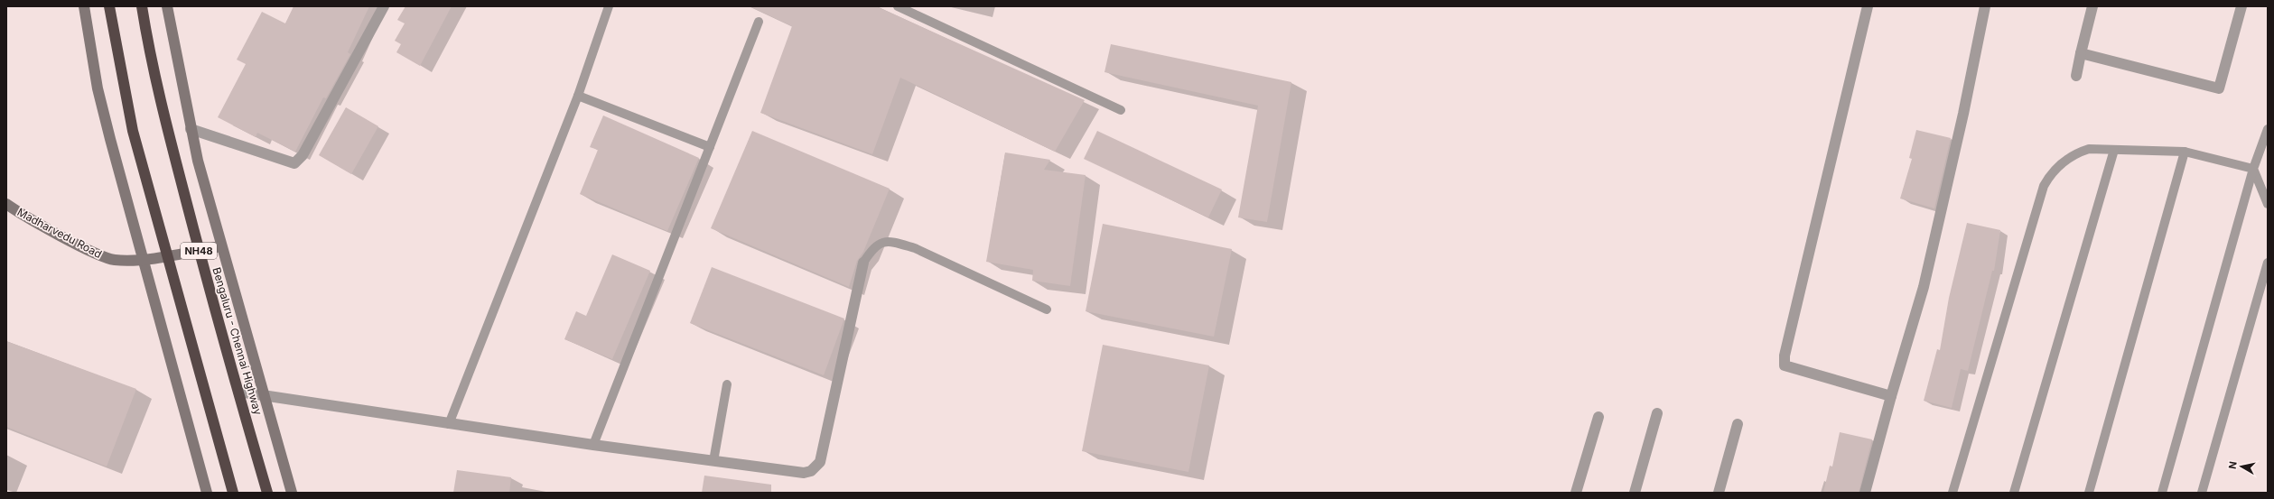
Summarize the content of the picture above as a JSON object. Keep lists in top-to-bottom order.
{
  "streets": {
    "highway": ["NH48", "Bengaluru - Chennai Highway"],
    "street": ["Madharvedu Road"]
  },
  "crossings": [
    ["Madharvedu Road", "NH48"],
    ["Madharvedu Road", "Bengaluru - Chennai Highway"]
  ],
  "north": "left"
}
